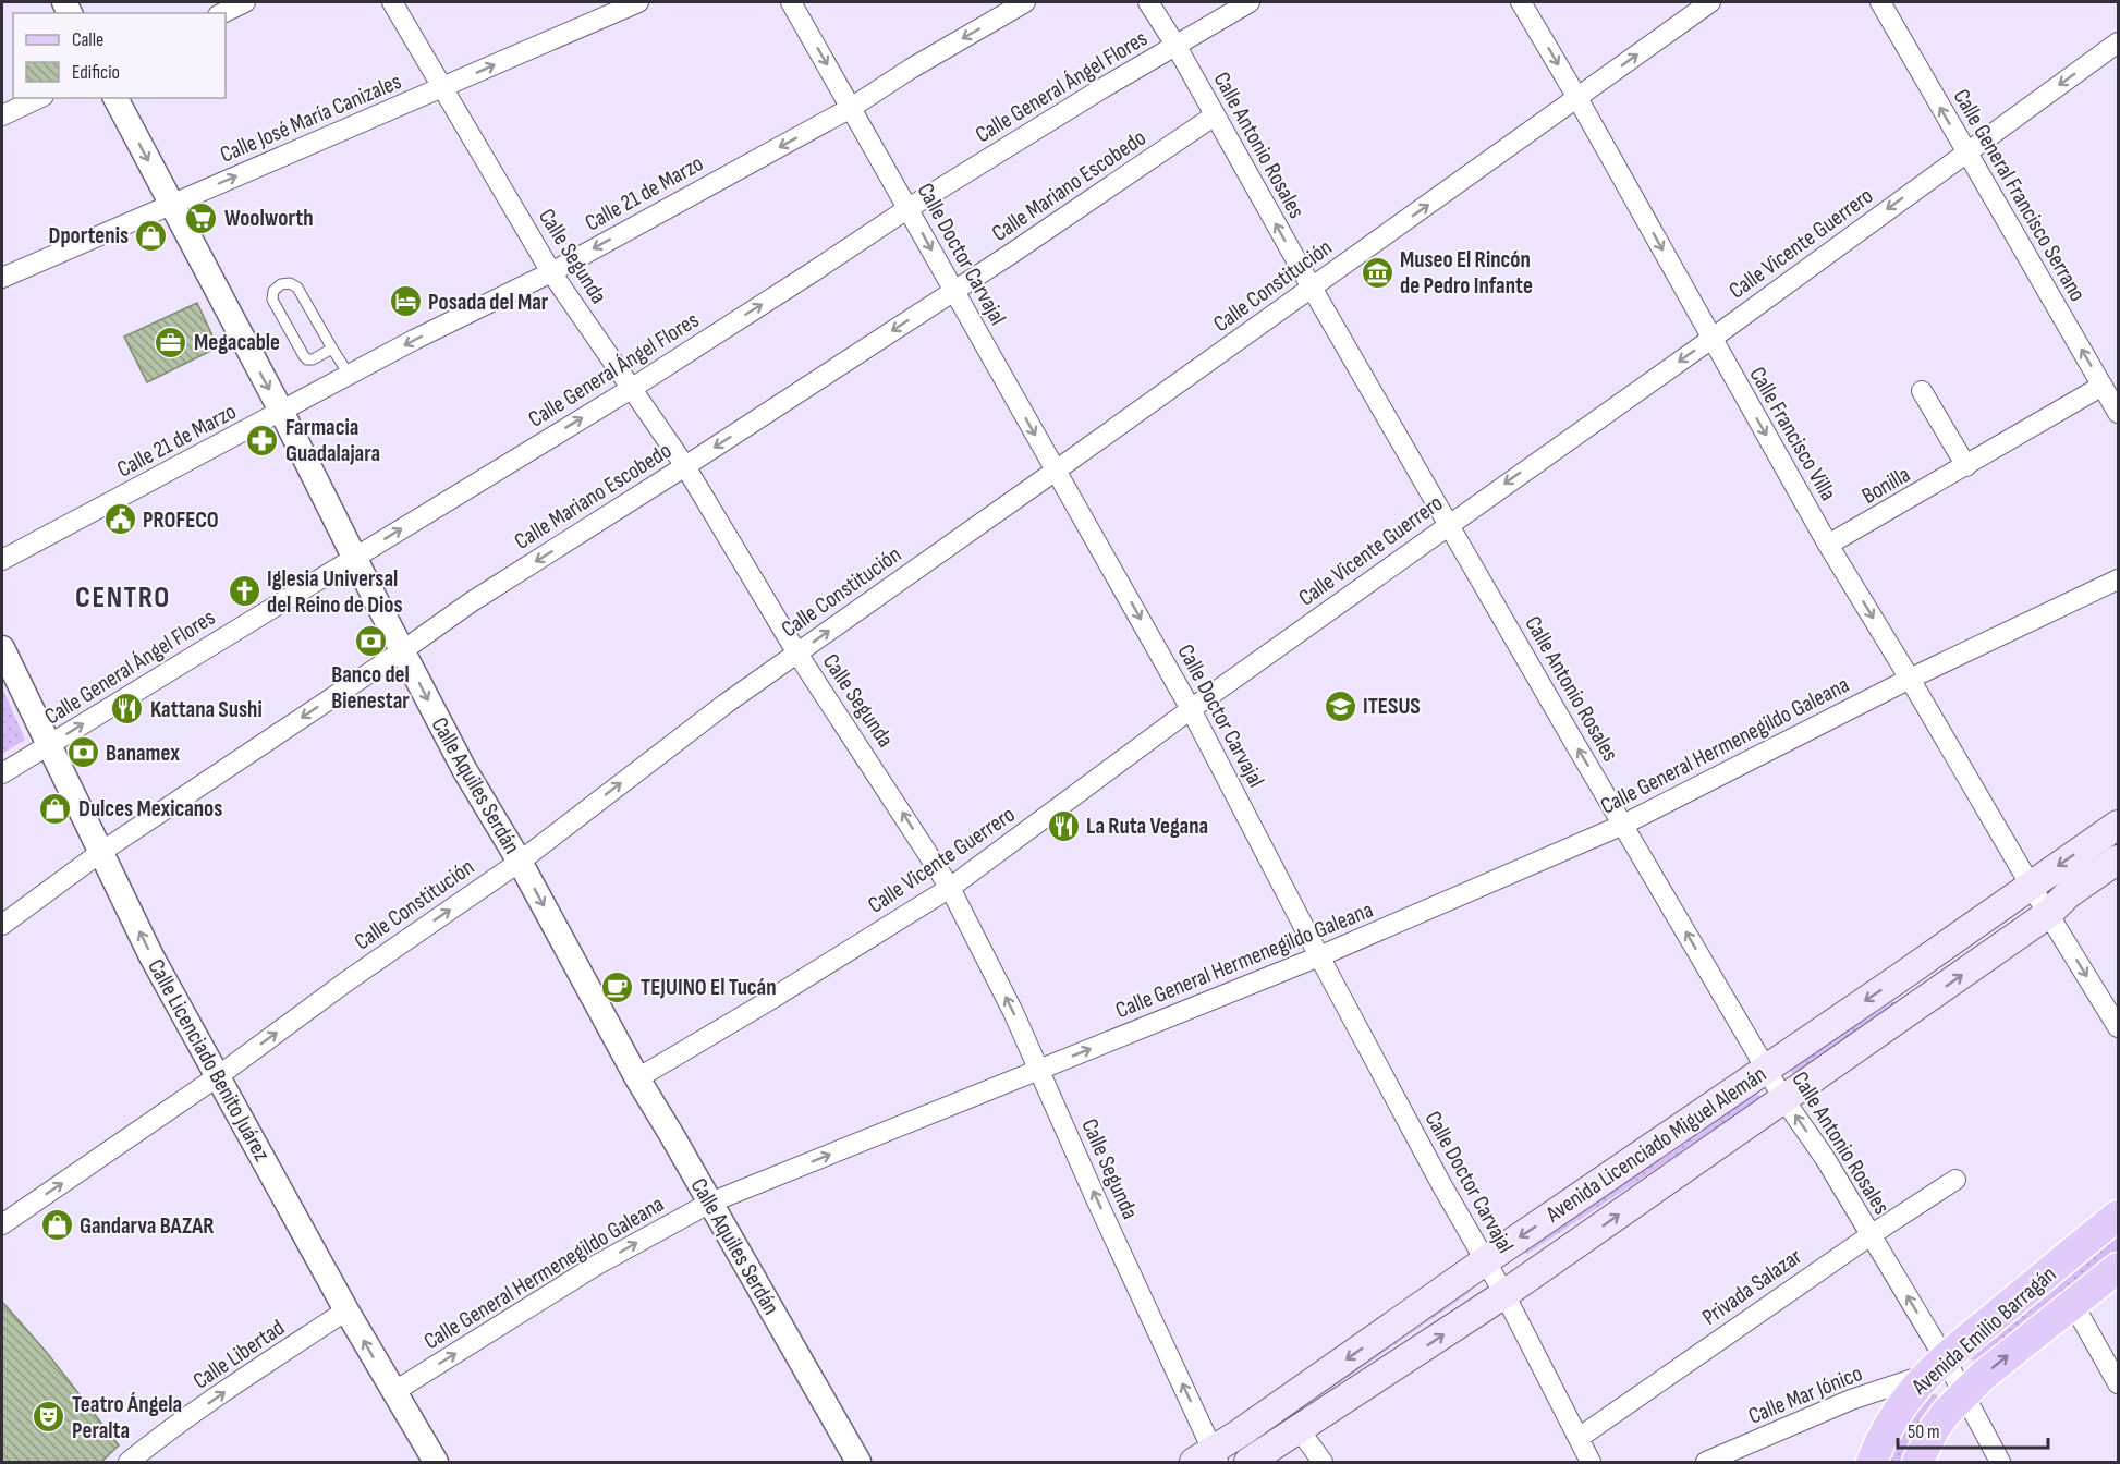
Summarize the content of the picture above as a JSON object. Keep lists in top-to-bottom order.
{
  "streets": {
    "main road": ["Avenida Licenciado Miguel Alemán", "Avenida Emilio Barragán"],
    "street": [
      "Calle General Ángel Flores",
      "Calle José María Canizales",
      "Calle Antonio Rosales",
      "Calle Mariano Escobedo",
      "Calle 21 de Marzo",
      "Calle General Francisco Serrano",
      "Calle Vicente Guerrero",
      "Calle Doctor Carvajal",
      "Calle Segunda",
      "Calle Constitución",
      "Calle Francisco Villa",
      "Bonilla",
      "Calle General Hermenegildo Galeana",
      "Calle Aquiles Serdán",
      "Calle Licenciado Benito Juárez",
      "Privada Salazar",
      "Calle Libertad",
      "Calle Mar Jónico"
    ]
  },
  "crossings": [
    ["Calle General Ángel Flores", "Calle Antonio Rosales"],
    ["Calle General Ángel Flores", "Calle Doctor Carvajal"],
    ["Calle General Ángel Flores", "Calle Segunda"],
    ["Calle General Ángel Flores", "Calle Aquiles Serdán"],
    ["Calle General Ángel Flores", "Calle Licenciado Benito Juárez"],
    ["Calle José María Canizales", "Calle Segunda"],
    ["Calle José María Canizales", "Calle Aquiles Serdán"],
    ["Calle Antonio Rosales", "Calle Mariano Escobedo"],
    ["Calle Antonio Rosales", "Calle Vicente Guerrero"],
    ["Calle Antonio Rosales", "Calle Constitución"],
    ["Calle Antonio Rosales", "Calle General Hermenegildo Galeana"],
    ["Calle Antonio Rosales", "Avenida Licenciado Miguel Alemán"],
    ["Calle Antonio Rosales", "Privada Salazar"],
    ["Calle Antonio Rosales", "Avenida Emilio Barragán"],
    ["Calle Antonio Rosales", "Calle Mar Jónico"],
    ["Calle Mariano Escobedo", "Calle Doctor Carvajal"],
    ["Calle Mariano Escobedo", "Calle Segunda"],
    ["Calle Mariano Escobedo", "Calle Aquiles Serdán"],
    ["Calle Mariano Escobedo", "Calle Licenciado Benito Juárez"],
    ["Calle 21 de Marzo", "Calle Doctor Carvajal"],
    ["Calle 21 de Marzo", "Calle Segunda"],
    ["Calle 21 de Marzo", "Calle Aquiles Serdán"],
    ["Calle General Francisco Serrano", "Calle Vicente Guerrero"],
    ["Calle General Francisco Serrano", "Bonilla"],
    ["Calle Vicente Guerrero", "Calle Doctor Carvajal"],
    ["Calle Vicente Guerrero", "Calle Segunda"],
    ["Calle Vicente Guerrero", "Calle Francisco Villa"],
    ["Calle Vicente Guerrero", "Calle Aquiles Serdán"],
    ["Calle Doctor Carvajal", "Calle Constitución"],
    ["Calle Doctor Carvajal", "Calle General Hermenegildo Galeana"],
    ["Calle Doctor Carvajal", "Avenida Licenciado Miguel Alemán"],
    ["Calle Doctor Carvajal", "Privada Salazar"],
    ["Calle Segunda", "Calle Constitución"],
    ["Calle Segunda", "Calle General Hermenegildo Galeana"],
    ["Calle Segunda", "Avenida Licenciado Miguel Alemán"],
    ["Calle Constitución", "Calle Francisco Villa"],
    ["Calle Constitución", "Calle Aquiles Serdán"],
    ["Calle Constitución", "Calle Licenciado Benito Juárez"],
    ["Calle Francisco Villa", "Bonilla"],
    ["Calle Francisco Villa", "Calle General Hermenegildo Galeana"],
    ["Calle Francisco Villa", "Avenida Licenciado Miguel Alemán"],
    ["Calle General Hermenegildo Galeana", "Calle Aquiles Serdán"],
    ["Calle General Hermenegildo Galeana", "Calle Licenciado Benito Juárez"],
    ["Calle Licenciado Benito Juárez", "Calle Libertad"],
    ["Avenida Emilio Barragán", "Calle Mar Jónico"]
  ],
  "one_way": [
    "Calle General Ángel Flores",
    "Calle José María Canizales",
    "Calle Antonio Rosales",
    "Calle Mariano Escobedo",
    "Calle 21 de Marzo",
    "Calle General Francisco Serrano",
    "Calle Vicente Guerrero",
    "Calle Doctor Carvajal",
    "Calle Segunda",
    "Calle Constitución",
    "Calle Francisco Villa",
    "Calle General Hermenegildo Galeana",
    "Calle Aquiles Serdán",
    "Calle Licenciado Benito Juárez",
    "Calle Libertad"
  ],
  "districts": ["CENTRO"],
  "places": {
    "supermarket": ["Woolworth"],
    "shop": ["Dportenis", "Dulces Mexicanos", "Gandarva BAZAR"],
    "museum": ["Museo El Rincón de Pedro Infante"],
    "hotel": ["Posada del Mar"],
    "office": ["Megacable"],
    "pharmacy": ["Farmacia Guadalajara"],
    "public building": ["PROFECO"],
    "church": ["Iglesia Universal del Reino de Dios"],
    "bank": ["Banco del Bienestar", "Banamex"],
    "school or university": ["ITESUS"],
    "restaurant": ["Kattana Sushi", "La Ruta Vegana"],
    "cafe": ["TEJUINO El Tucán"],
    "theatre": ["Teatro Ángela Peralta"]
  },
  "legend": ["Calle", "Edificio"],
  "scale_bar": "50 m"
}
